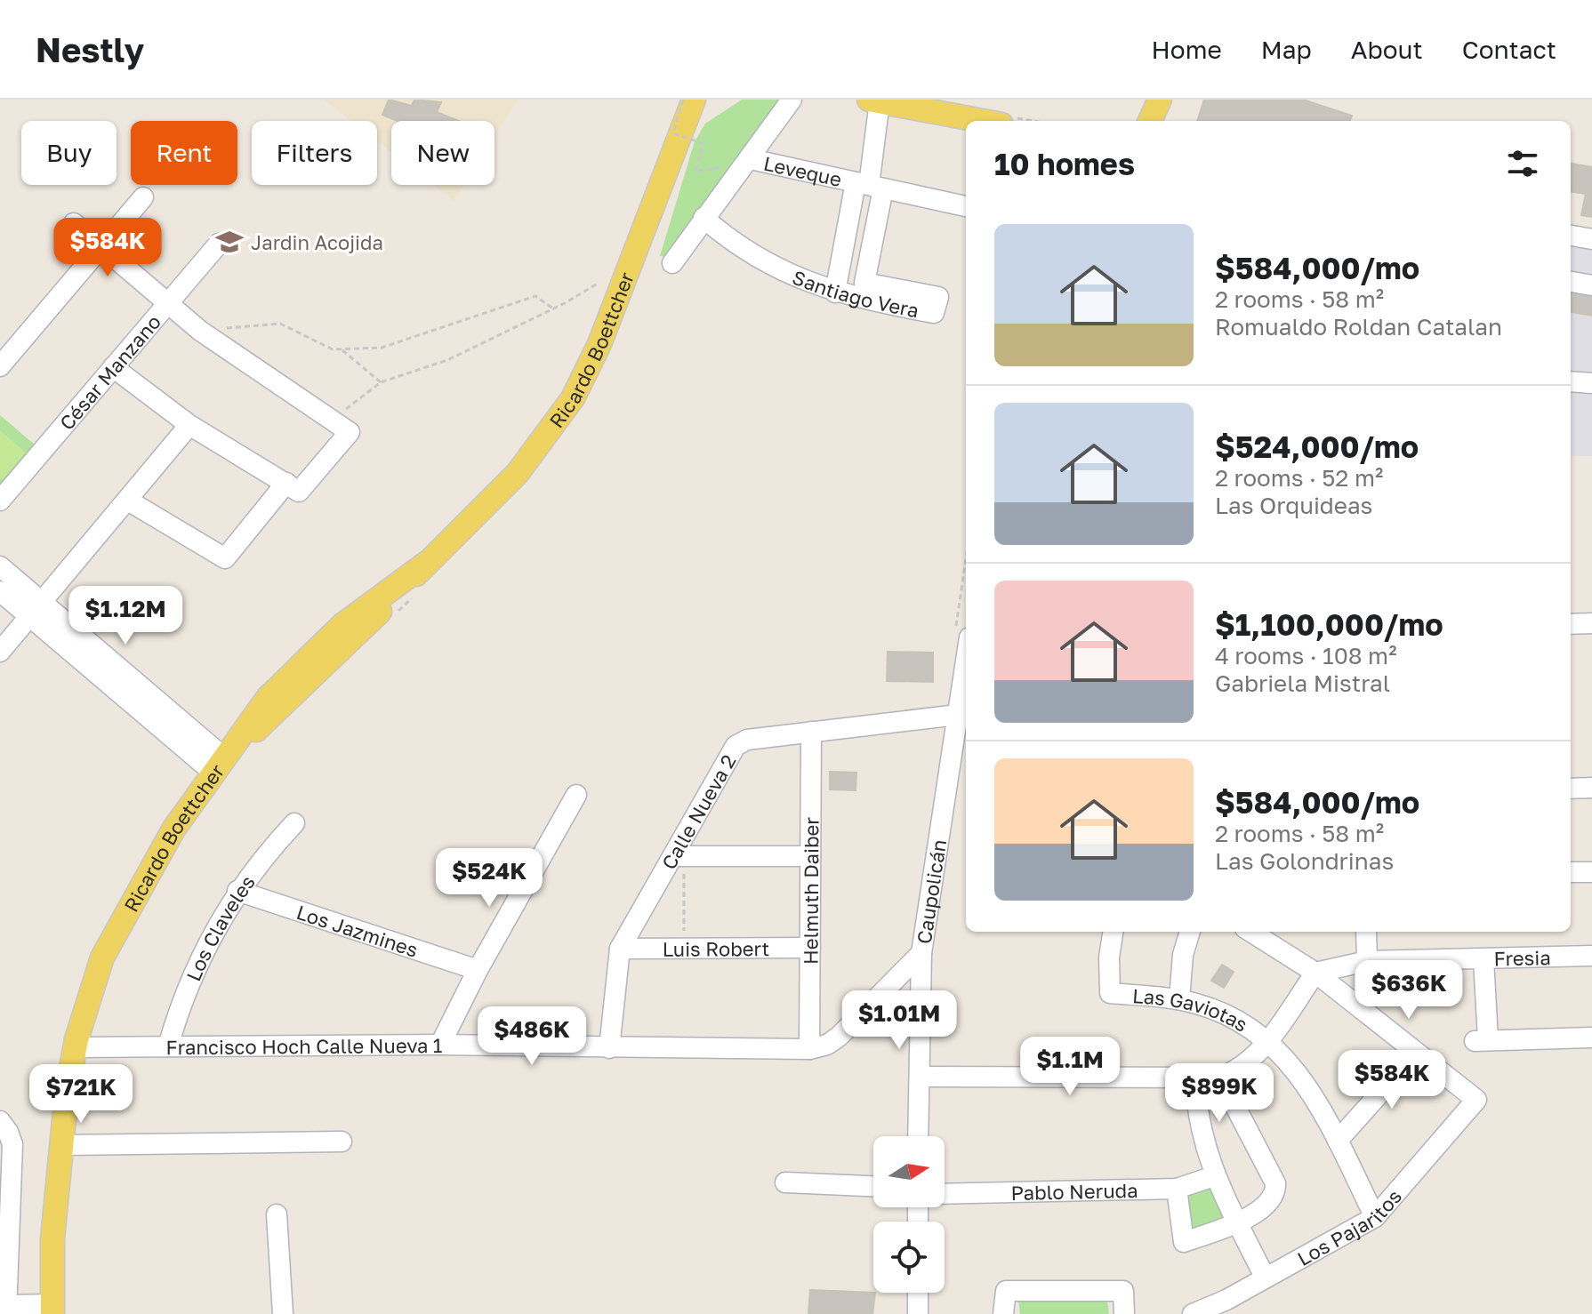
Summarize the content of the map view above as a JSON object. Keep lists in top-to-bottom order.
{
  "streets": {
    "main road": ["Ricardo Boettcher"],
    "street": [
      "Leveque",
      "Santiago Vera",
      "César Manzano",
      "Calle Nueva 2",
      "Helmuth Daiber",
      "Caupolicán",
      "Los Claveles",
      "Los Jazmines",
      "Luis Robert",
      "Fresia",
      "Las Gaviotas",
      "Francisco Hoch Calle Nueva 1",
      "Pablo Neruda",
      "Los Pajaritos"
    ]
  },
  "crossings": [
    ["Leveque", "Santiago Vera"],
    ["Ricardo Boettcher", "Francisco Hoch Calle Nueva 1"],
    ["Calle Nueva 2", "Helmuth Daiber"],
    ["Calle Nueva 2", "Caupolicán"],
    ["Calle Nueva 2", "Luis Robert"],
    ["Calle Nueva 2", "Francisco Hoch Calle Nueva 1"],
    ["Helmuth Daiber", "Luis Robert"],
    ["Helmuth Daiber", "Francisco Hoch Calle Nueva 1"],
    ["Caupolicán", "Francisco Hoch Calle Nueva 1"],
    ["Los Claveles", "Los Jazmines"],
    ["Los Claveles", "Francisco Hoch Calle Nueva 1"],
    ["Las Gaviotas", "Los Pajaritos"]
  ],
  "places": {
    "school or university": ["Jardin Acojida"]
  },
  "north": "right",
  "page": {
    "header": "Nestly",
    "nav": [
      "Home",
      "Map",
      "About",
      "Contact"
    ],
    "chip": [
      "Buy",
      "Rent",
      "Filters",
      "New"
    ],
    "heading": "10 homes",
    "list": [
      {
        "name": "$584,000/mo",
        "note": "2 rooms · 58 m² · Romualdo Roldan Catalan"
      },
      {
        "name": "$524,000/mo",
        "note": "2 rooms · 52 m² · Las Orquideas"
      },
      {
        "name": "$1,100,000/mo",
        "note": "4 rooms · 108 m² · Gabriela Mistral"
      },
      {
        "name": "$584,000/mo",
        "note": "2 rooms · 58 m² · Las Golondrinas"
      }
    ],
    "price": [
      "$584K",
      "$1.12M",
      "$524K",
      "$636K",
      "$1.01M",
      "$486K",
      "$1.1M",
      "$584K",
      "$899K",
      "$721K"
    ]
  }
}
